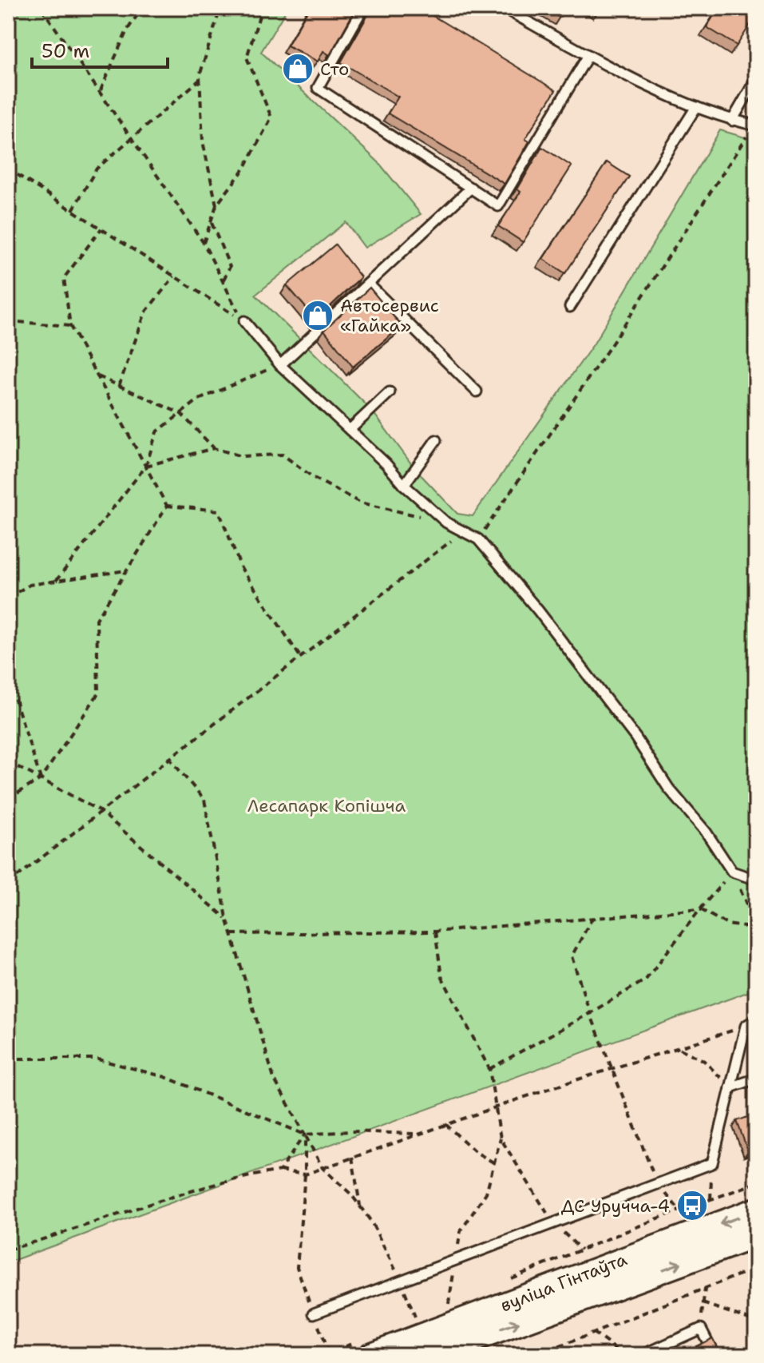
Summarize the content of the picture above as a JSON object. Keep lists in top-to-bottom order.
{
  "streets": {
    "main road": ["вуліца Гінтаўта"]
  },
  "parks": ["Лесапарк Копішча"],
  "places": {
    "shop": ["Сто", "Автосервис «Гайка»"],
    "bus stop": ["ДС Уручча-4"]
  },
  "scale_bar": "50 m"
}
